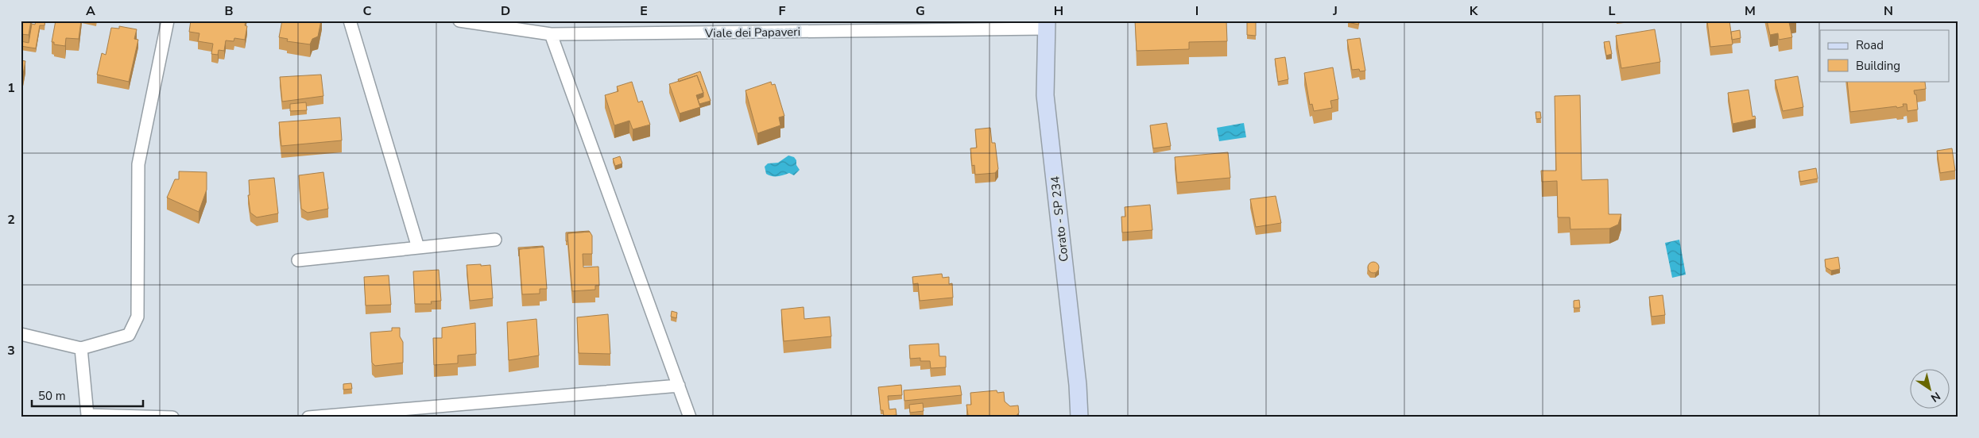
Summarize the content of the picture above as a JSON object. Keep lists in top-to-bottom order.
{
  "streets": {
    "main road": ["Corato - SP 234"],
    "street": ["Viale dei Papaveri"]
  },
  "crossings": [
    ["Viale dei Papaveri", "Corato - SP 234"]
  ],
  "legend": ["Road", "Building"],
  "scale_bar": "50 m",
  "north": "bottom right",
  "grid": {
    "columns": [
      "A",
      "B",
      "C",
      "D",
      "E",
      "F",
      "G",
      "H",
      "I",
      "J",
      "K",
      "L",
      "M",
      "N"
    ],
    "rows": ["1", "2", "3"]
  }
}
